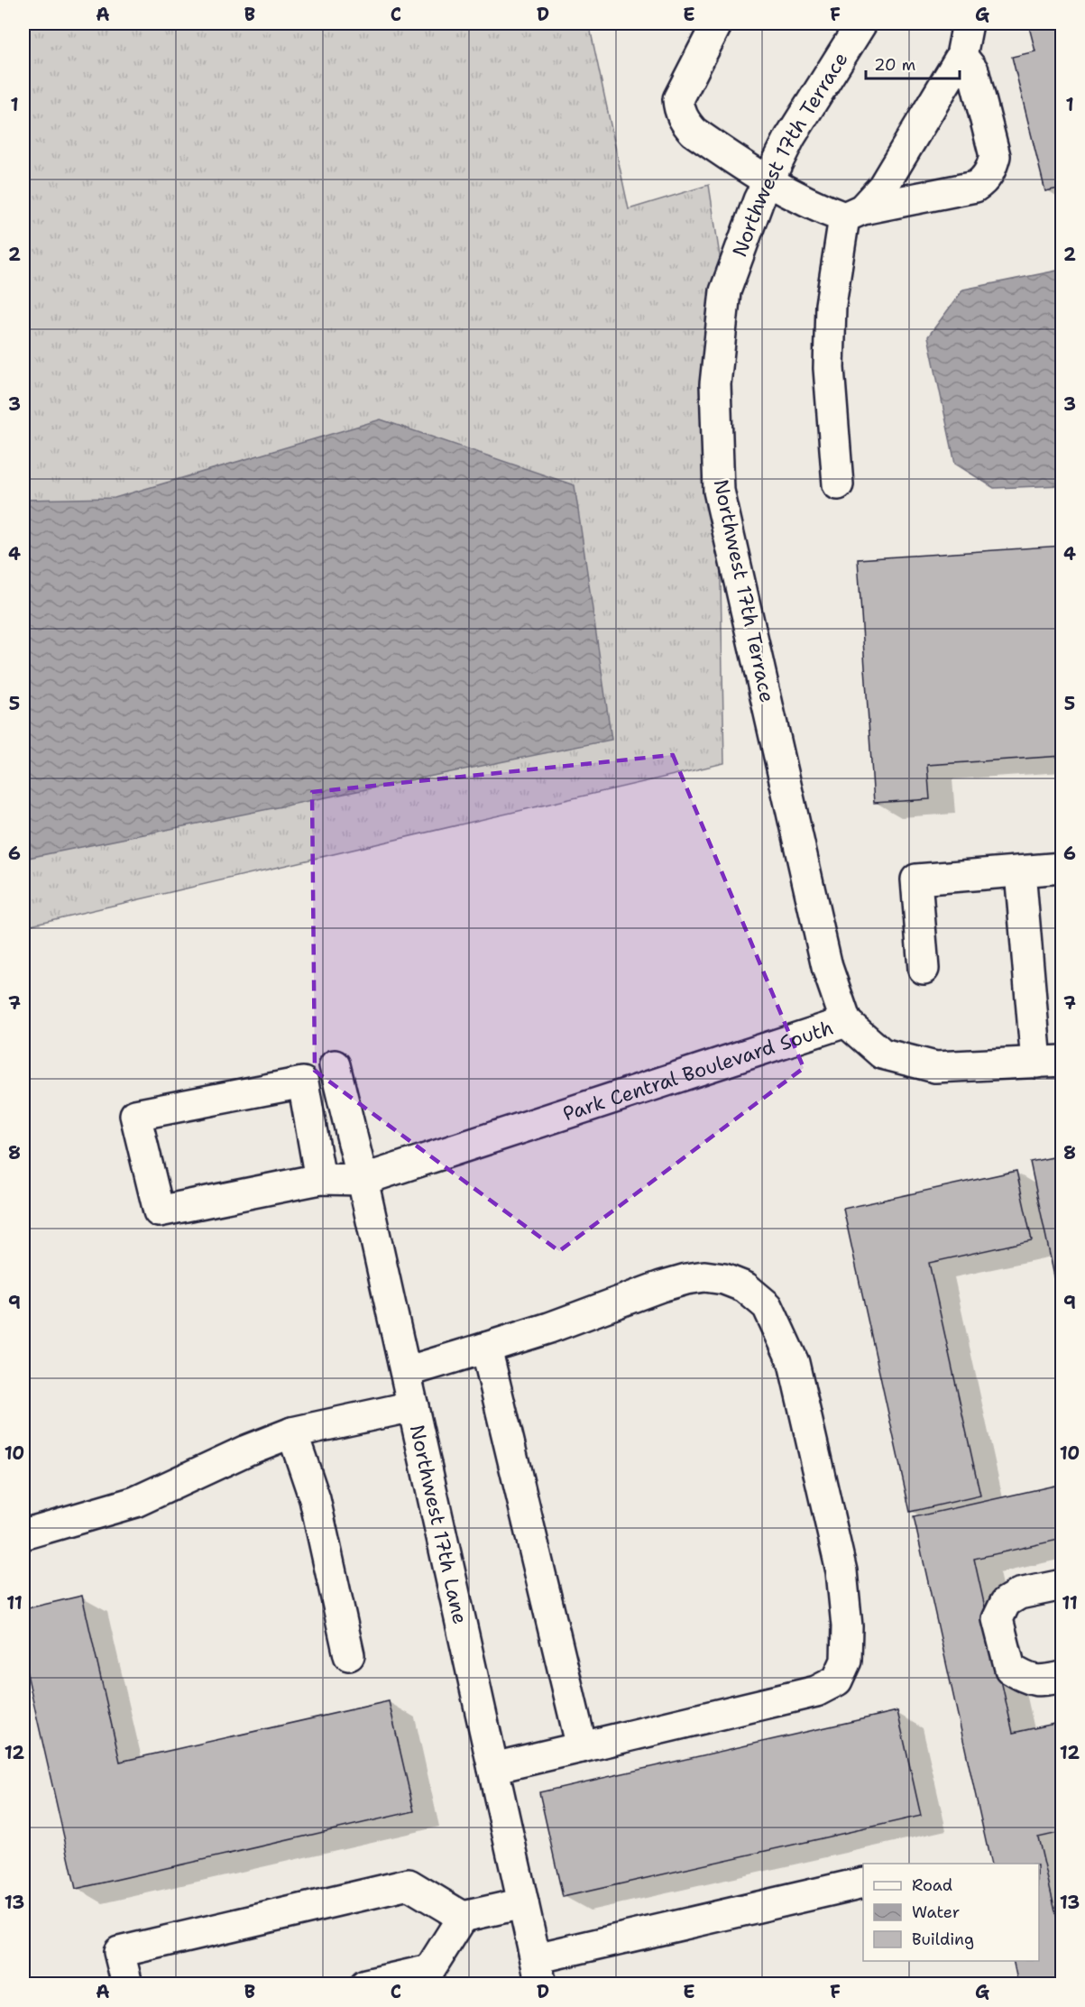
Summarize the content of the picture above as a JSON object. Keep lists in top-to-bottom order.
{
  "streets": {
    "street": ["Northwest 17th Terrace", "Park Central Boulevard South", "Northwest 17th Lane"]
  },
  "crossings": [
    ["Northwest 17th Terrace", "Park Central Boulevard South"],
    ["Park Central Boulevard South", "Northwest 17th Lane"]
  ],
  "legend": ["Road", "Water", "Building"],
  "scale_bar": "20 m",
  "grid": {
    "columns": [
      "A",
      "B",
      "C",
      "D",
      "E",
      "F",
      "G"
    ],
    "rows": [
      "1",
      "2",
      "3",
      "4",
      "5",
      "6",
      "7",
      "8",
      "9",
      "10",
      "11",
      "12",
      "13"
    ]
  }
}
